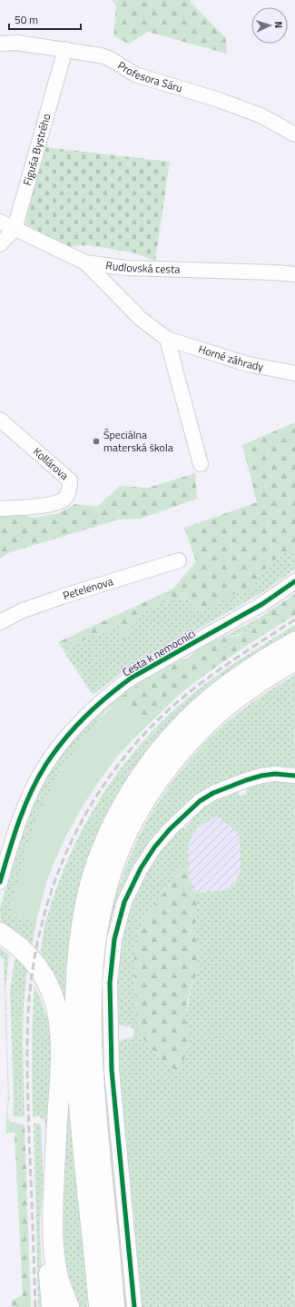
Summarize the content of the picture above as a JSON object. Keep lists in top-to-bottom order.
{
  "streets": {
    "street": [
      "Profesora Sáru",
      "Figuša Bystrého",
      "Rudlovská cesta",
      "Horné záhrady",
      "Kollárova",
      "Petelenova",
      "Cesta k nemocnici"
    ]
  },
  "crossings": [
    ["Profesora Sáru", "Figuša Bystrého"],
    ["Figuša Bystrého", "Rudlovská cesta"],
    ["Rudlovská cesta", "Horné záhrady"]
  ],
  "places": ["Špeciálna materská škola"],
  "scale_bar": "50 m",
  "north": "right"
}
